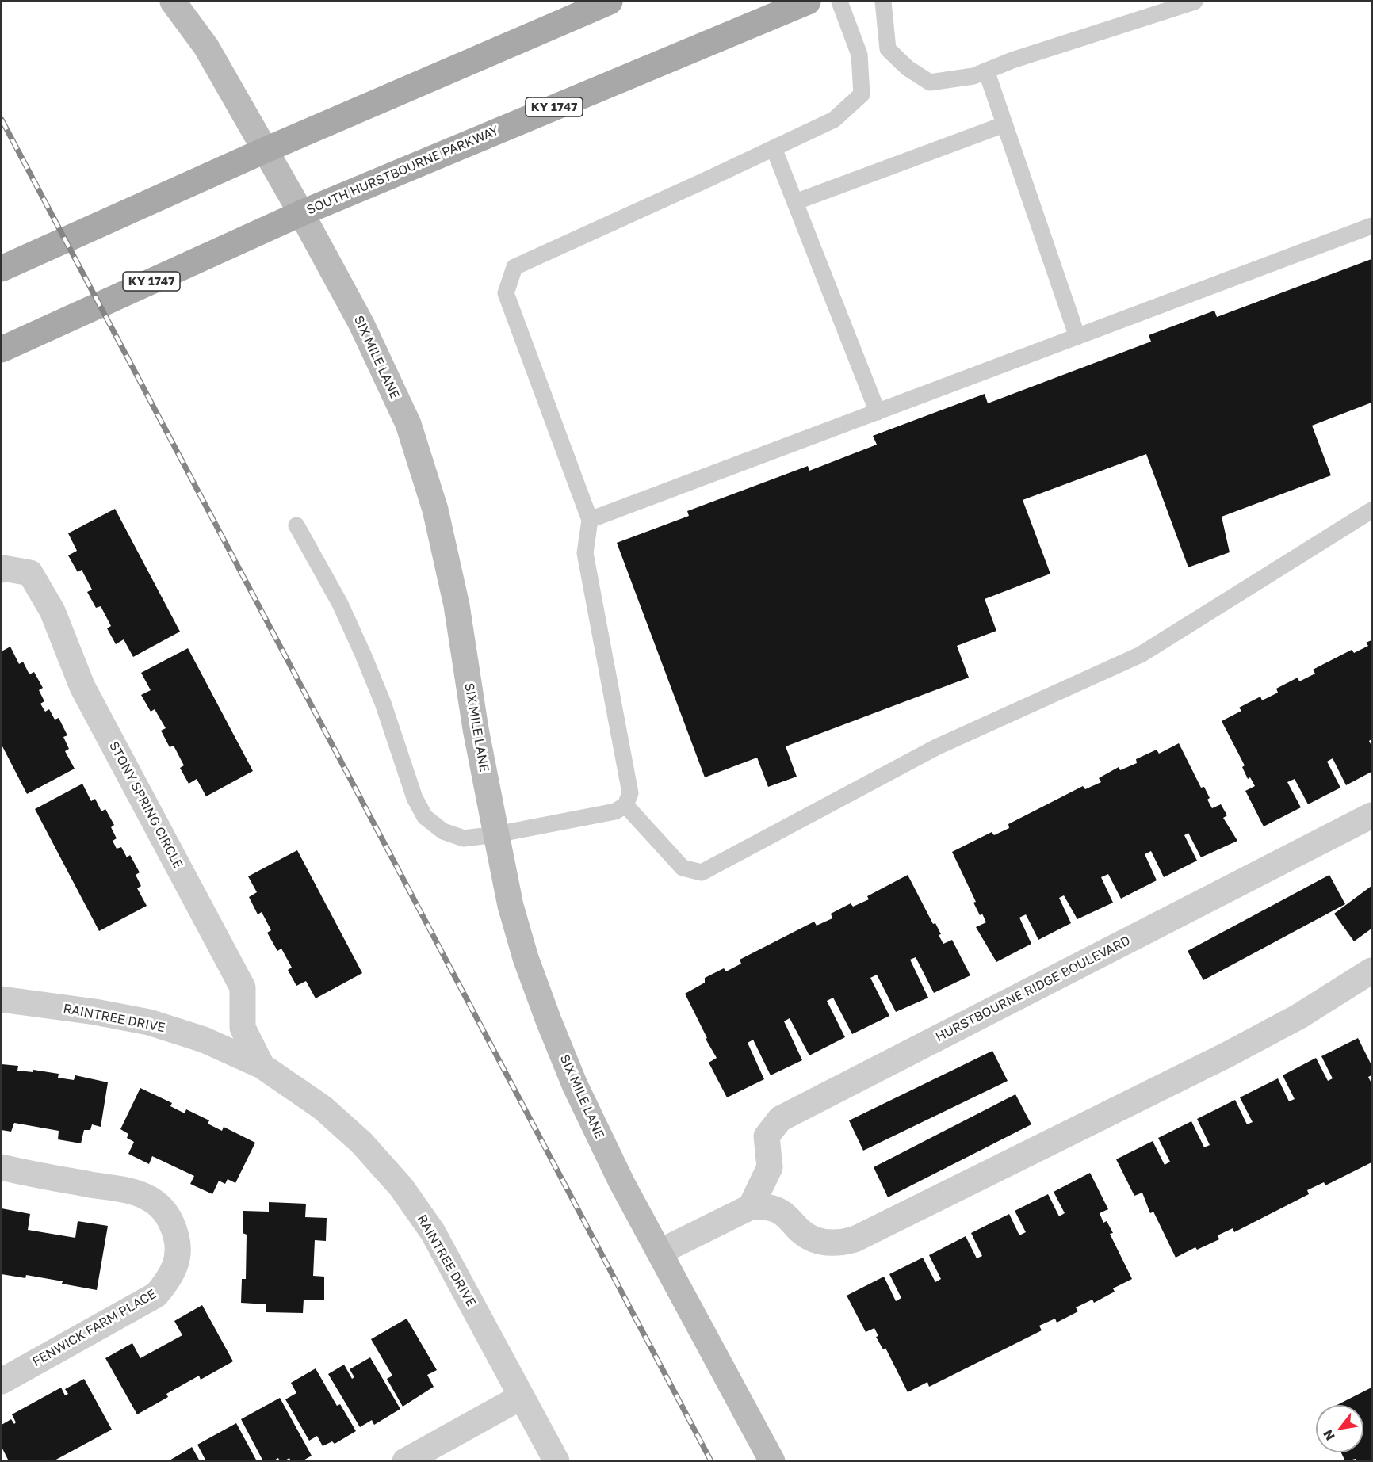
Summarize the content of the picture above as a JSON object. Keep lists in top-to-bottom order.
{
  "streets": {
    "main road": ["KY 1747", "SOUTH HURSTBOURNE PARKWAY"],
    "street": [
      "SIX MILE LANE",
      "STONY SPRING CIRCLE",
      "HURSTBOURNE RIDGE BOULEVARD",
      "RAINTREE DRIVE",
      "FENWICK FARM PLACE"
    ]
  },
  "crossings": [
    ["SOUTH HURSTBOURNE PARKWAY", "SIX MILE LANE"],
    ["STONY SPRING CIRCLE", "RAINTREE DRIVE"]
  ],
  "north": "bottom left"
}
